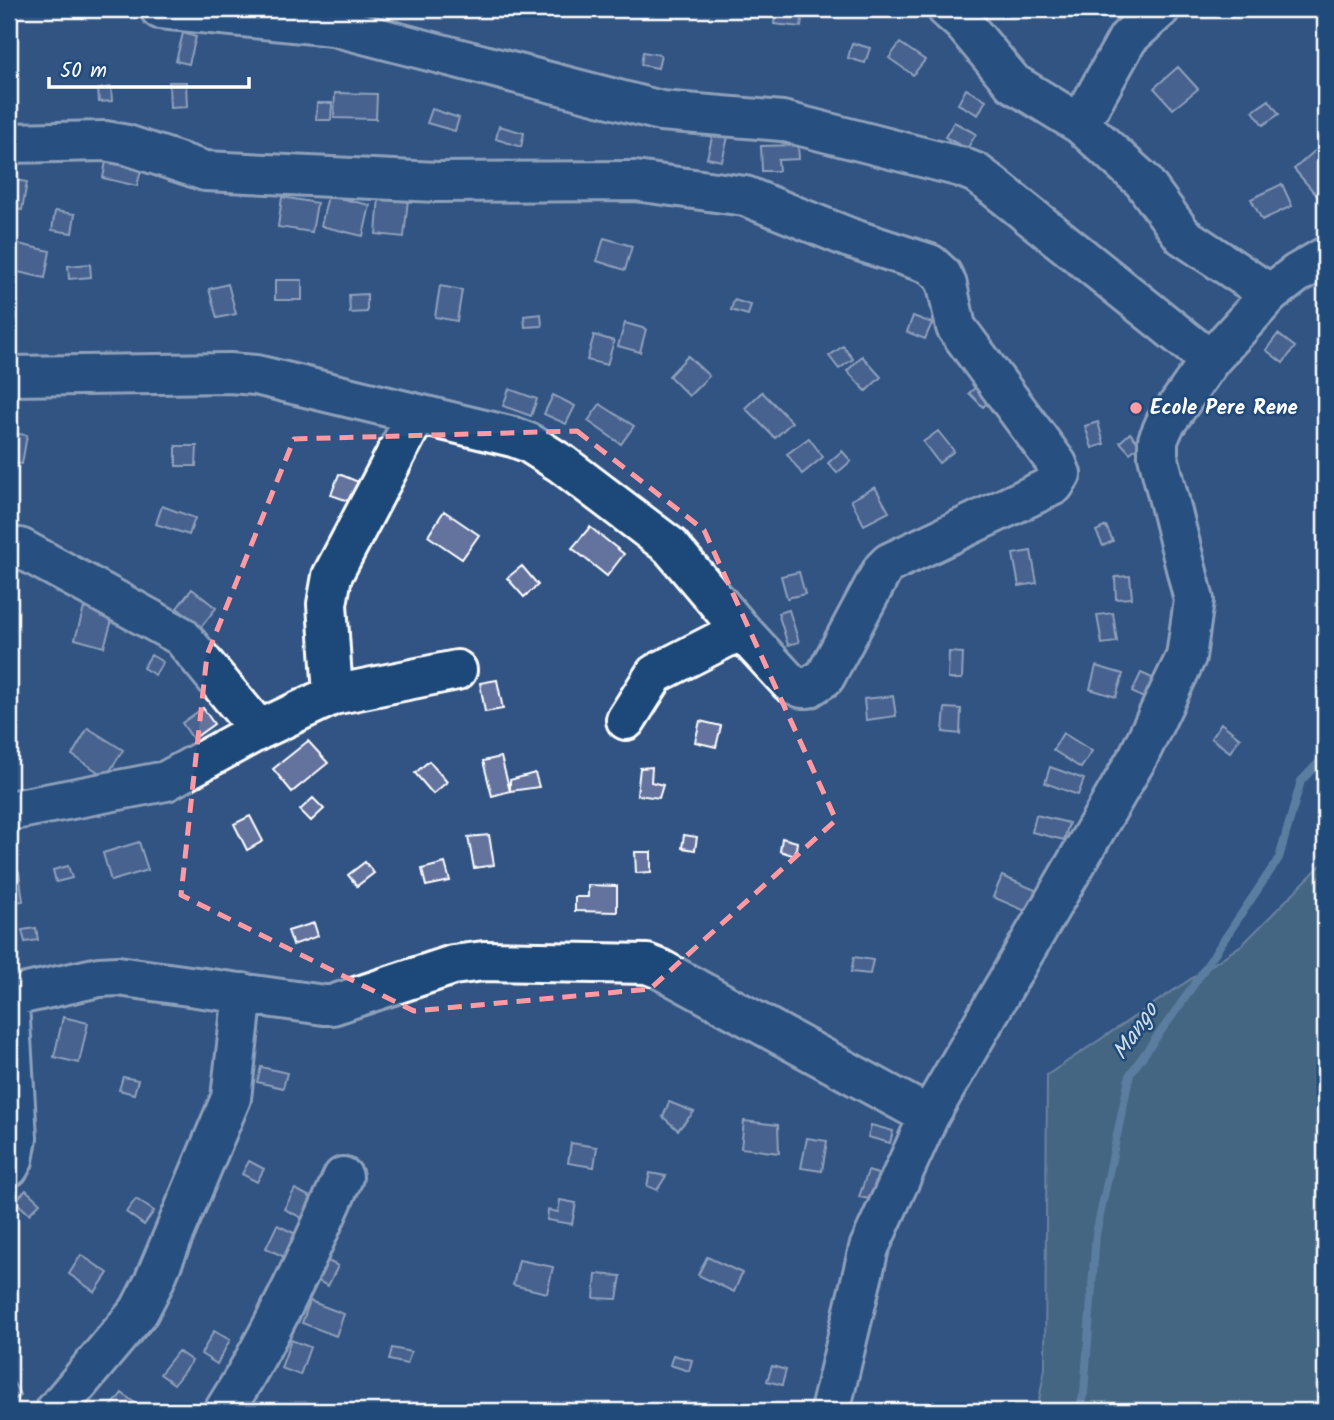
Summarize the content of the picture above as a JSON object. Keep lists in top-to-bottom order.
{
  "water": ["Mango"],
  "places": ["Ecole Pere Rene"],
  "scale_bar": "50 m"
}
